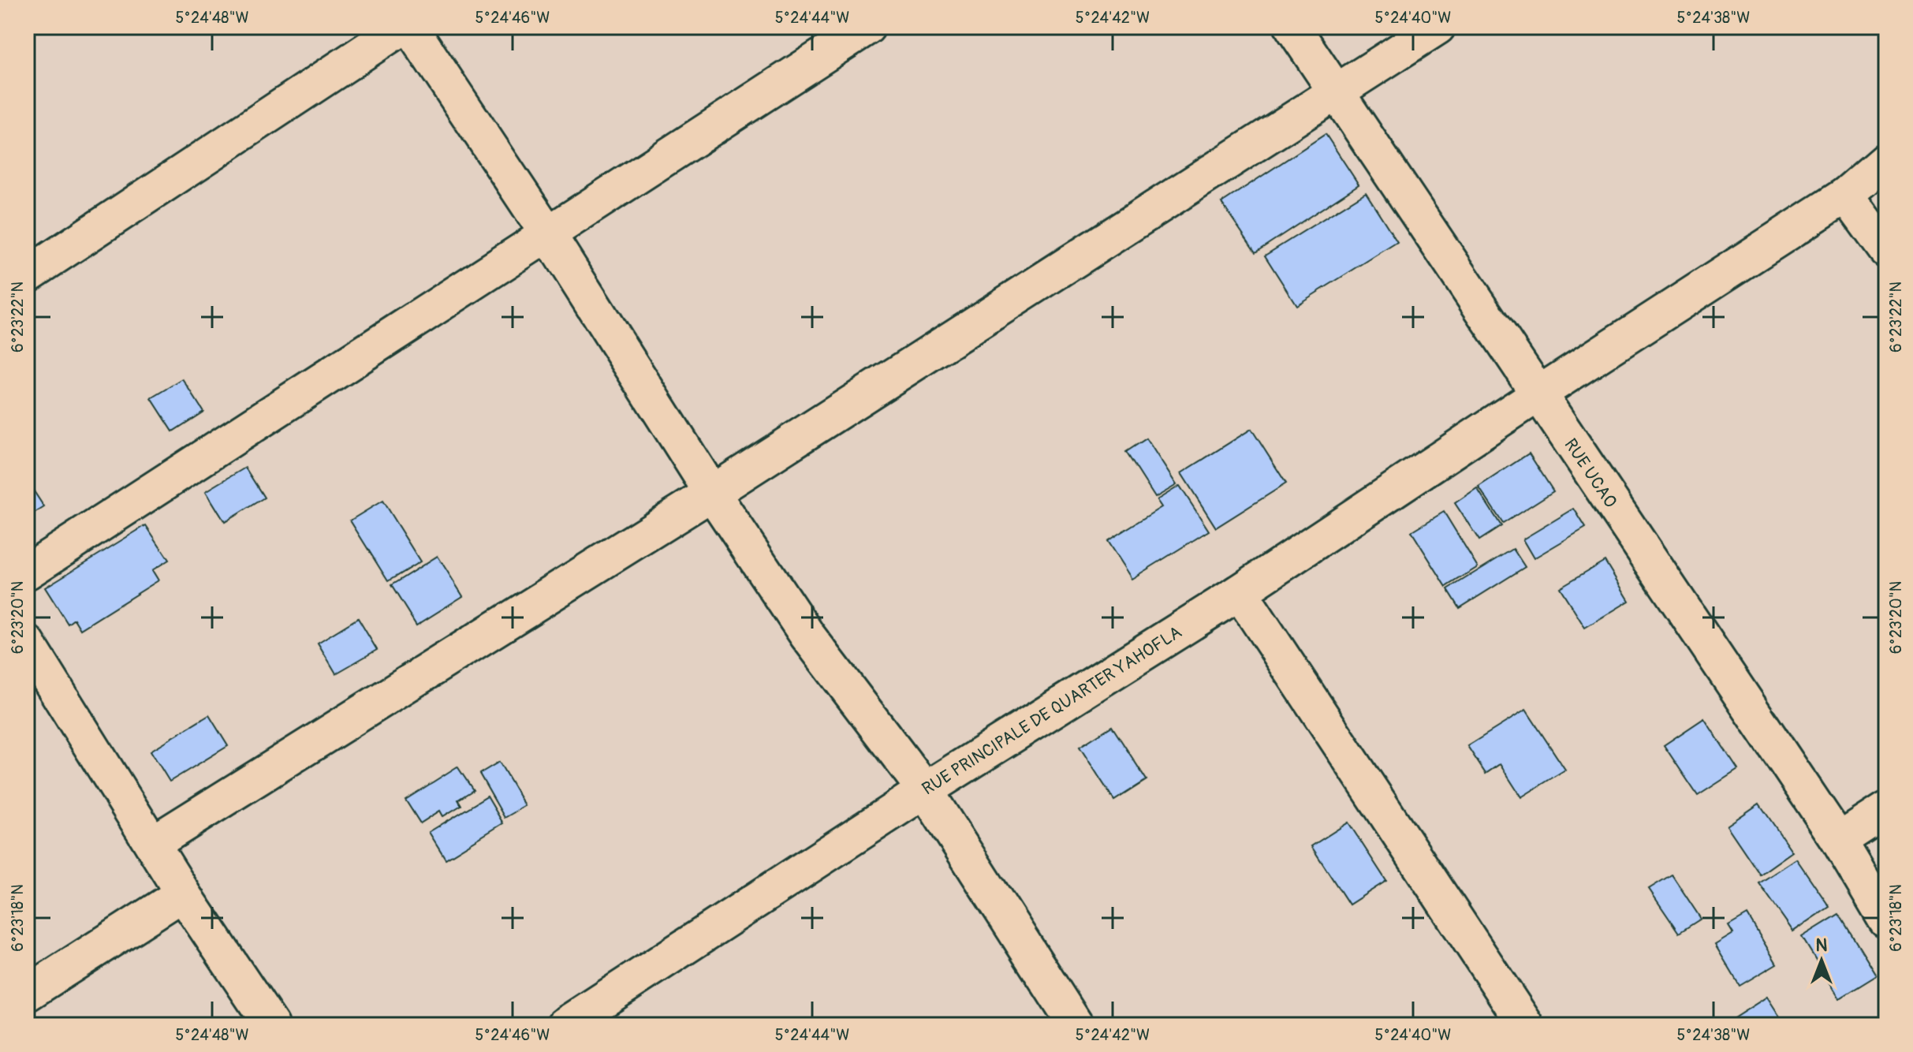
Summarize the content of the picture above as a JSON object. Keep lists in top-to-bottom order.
{
  "streets": {
    "street": ["RUE UCAO", "RUE PRINCIPALE DE QUARTER YAHOFLA"]
  },
  "crossings": [
    ["RUE UCAO", "RUE PRINCIPALE DE QUARTER YAHOFLA"]
  ],
  "north": "top",
  "coordinates": [
    "5°24'48\"W",
    "5°24'46\"W",
    "5°24'44\"W",
    "5°24'42\"W",
    "5°24'40\"W",
    "5°24'38\"W",
    "6°23'22\"N",
    "6°23'20\"N",
    "6°23'18\"N"
  ]
}
